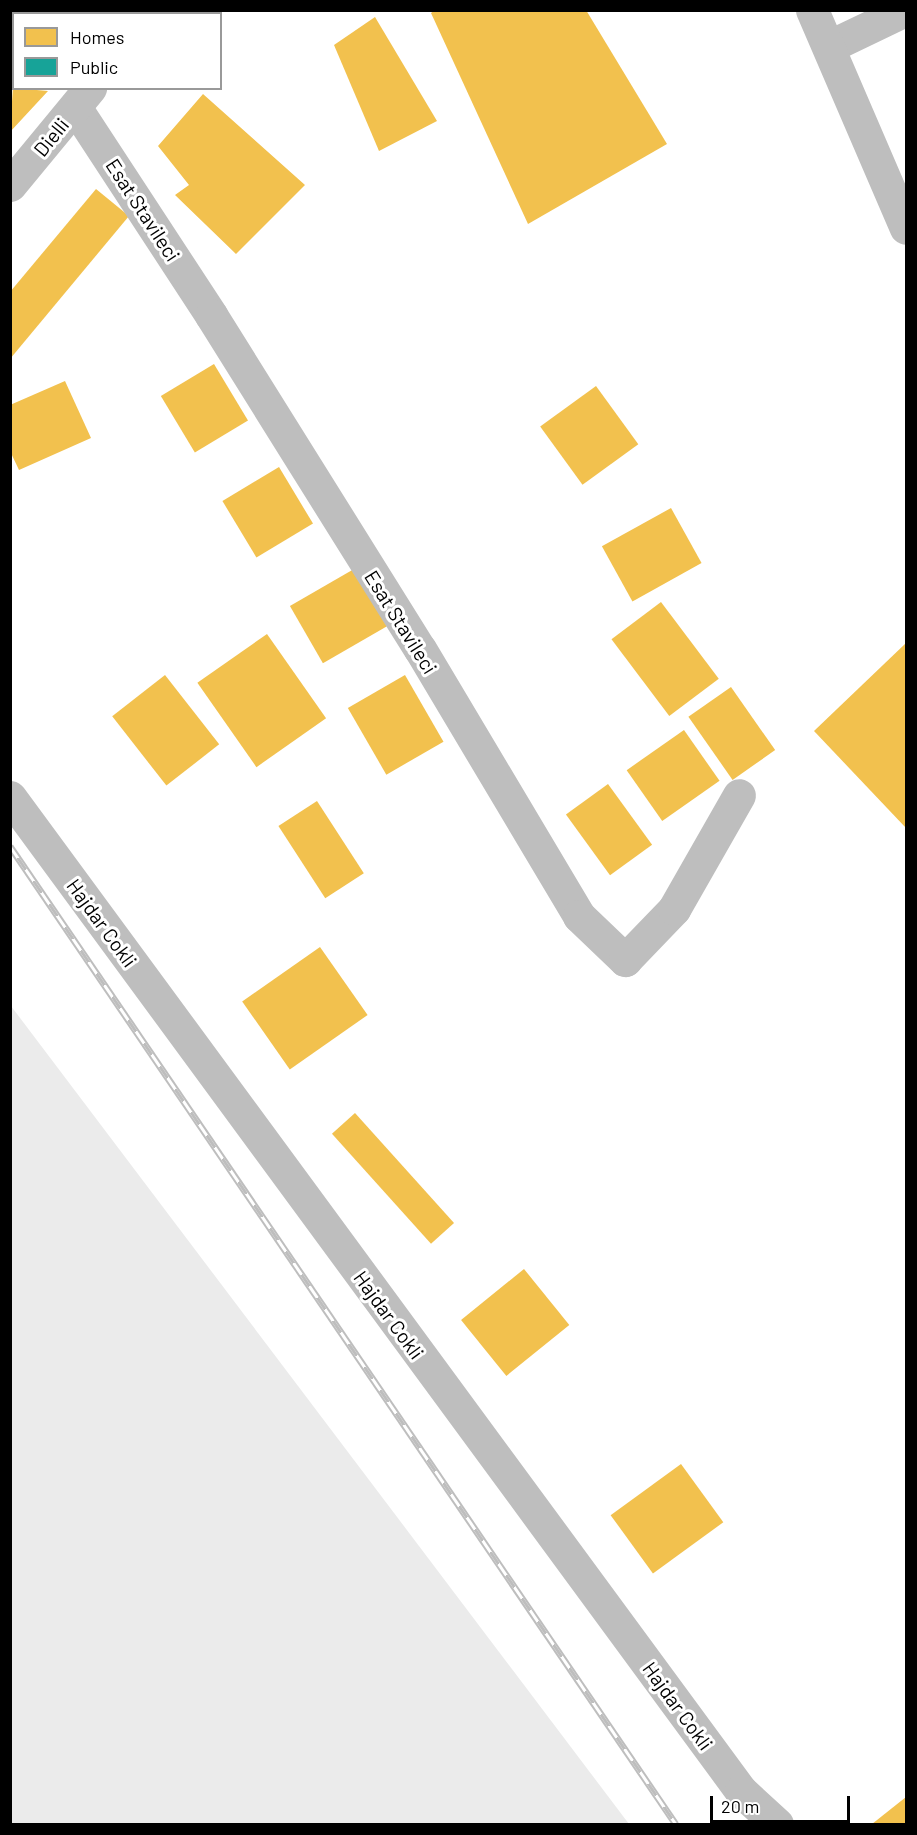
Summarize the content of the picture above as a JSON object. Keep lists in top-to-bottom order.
{
  "streets": {
    "street": ["Dielli", "Esat Stavileci", "Hajdar Cokli"]
  },
  "crossings": [
    ["Dielli", "Esat Stavileci"]
  ],
  "legend": ["Homes", "Public"],
  "scale_bar": "20 m"
}
